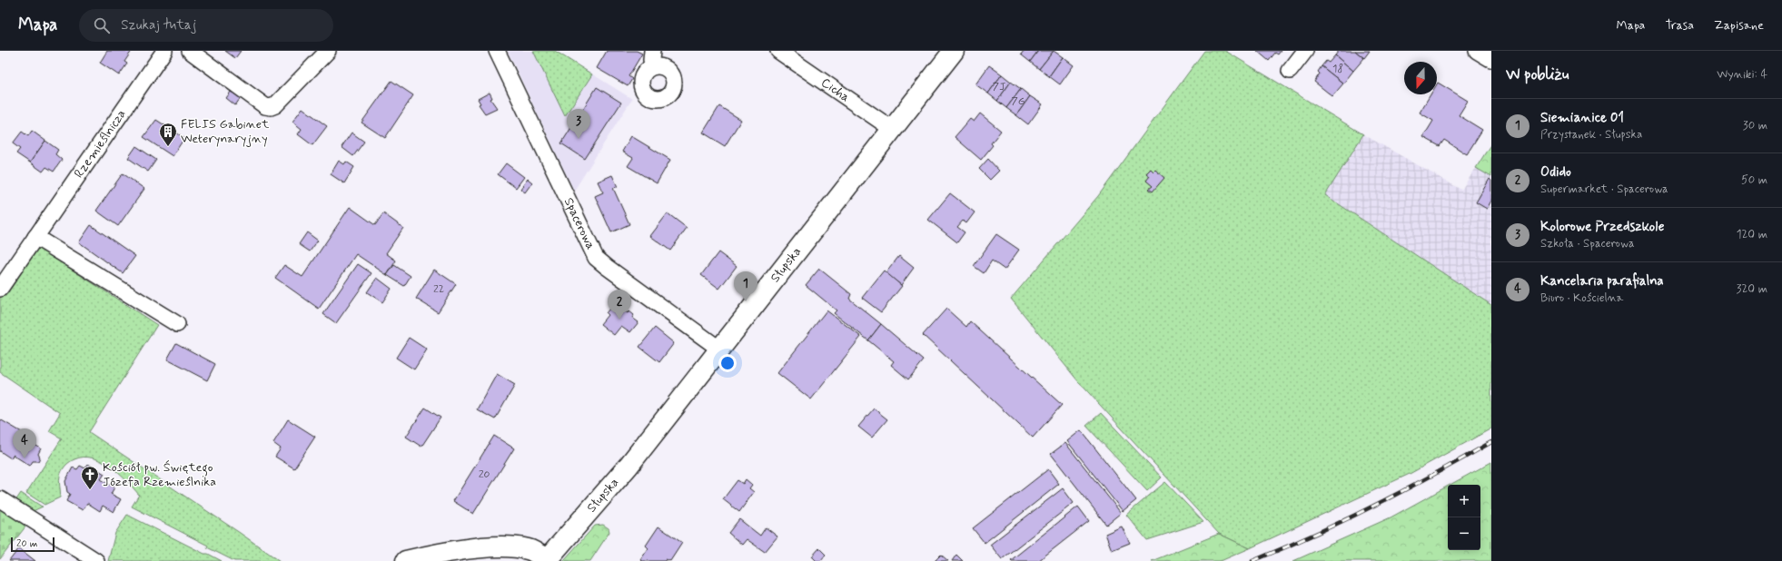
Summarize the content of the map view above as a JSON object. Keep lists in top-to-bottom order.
{
  "streets": {
    "main road": ["Słupska"],
    "street": ["Cicha", "Rzemieślnicza", "Spacerowa"]
  },
  "crossings": [
    ["Cicha", "Słupska"],
    ["Spacerowa", "Słupska"]
  ],
  "places": {
    "building": ["FELIS Gabinet Weterynaryjny"],
    "church": ["Kościół pw. Świętego Józefa Rzemieślnika"]
  },
  "house_numbers": [
    "18",
    "7J",
    "7G",
    "22",
    "20"
  ],
  "scale_bar": "20 m",
  "north": "bottom",
  "page": {
    "header": "Mapa",
    "search": "Szukaj tutaj",
    "nav": ["Mapa", "Trasa", "Zapisane"],
    "heading": ["W pobliżu", "Wyniki: 4"],
    "list": [
      {
        "mark": "1",
        "name": "Siemianice 01",
        "note": "Przystanek · Słupska",
        "value": "30 m"
      },
      {
        "mark": "2",
        "name": "Odido",
        "note": "Supermarket · Spacerowa",
        "value": "50 m"
      },
      {
        "mark": "3",
        "name": "Kolorowe Przedszkole",
        "note": "Szkoła · Spacerowa",
        "value": "120 m"
      },
      {
        "mark": "4",
        "name": "Kancelaria parafialna",
        "note": "Biuro · Kościelna",
        "value": "320 m"
      }
    ],
    "pins": [
      "3",
      "1",
      "2",
      "4"
    ],
    "map_buttons": ["+", "−"],
    "scale": "20 m"
  }
}
